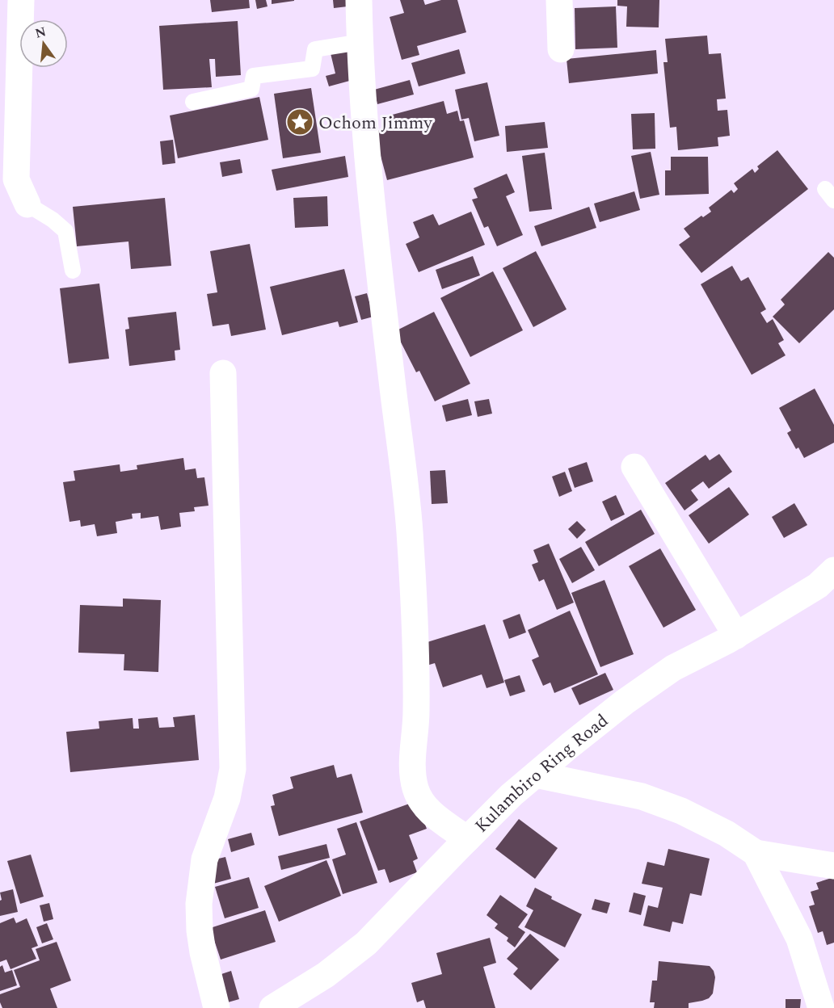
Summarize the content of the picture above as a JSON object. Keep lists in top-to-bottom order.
{
  "streets": {
    "street": ["Kulambiro Ring Road"]
  },
  "places": {
    "place": ["Ochom Jimmy"]
  },
  "north": "top"
}
